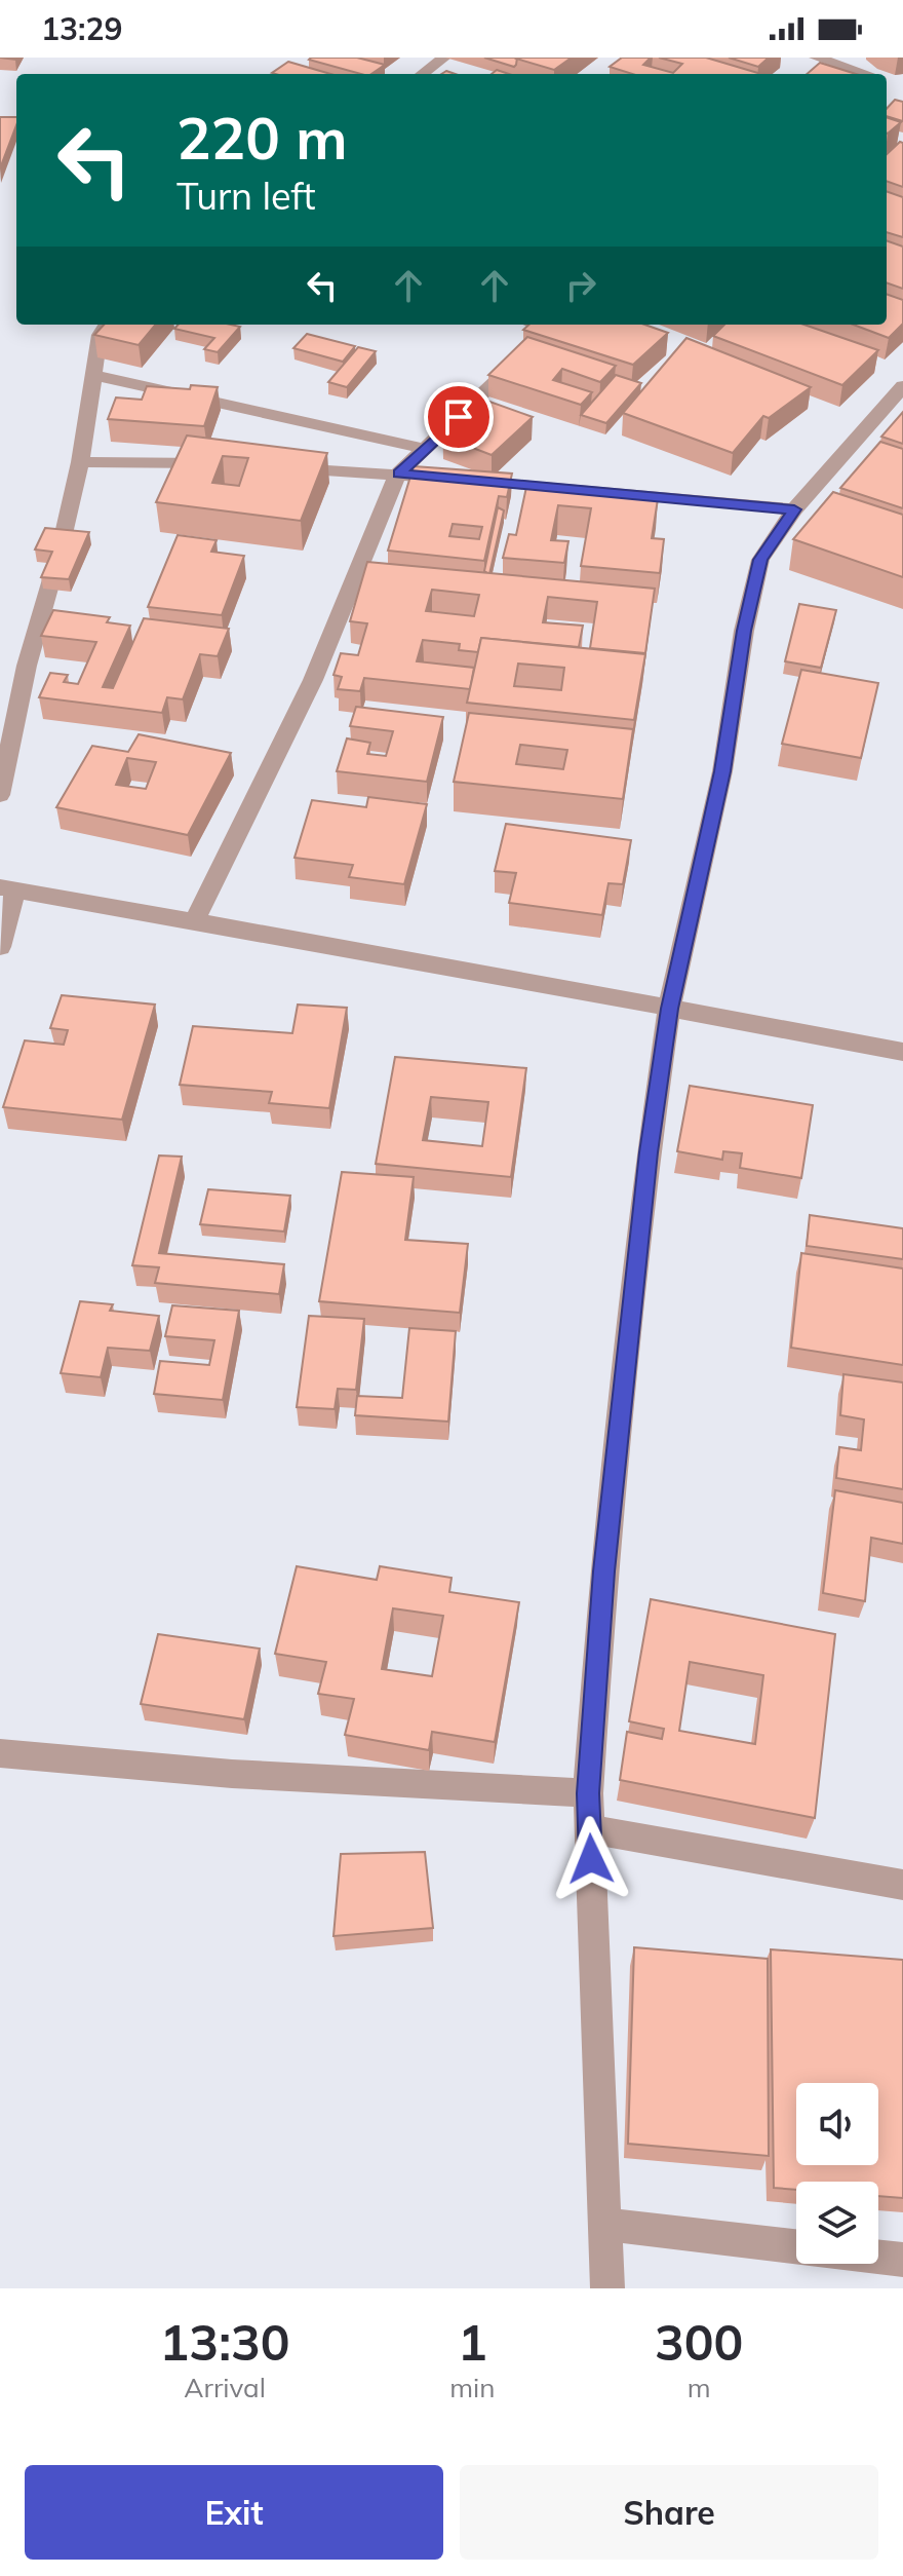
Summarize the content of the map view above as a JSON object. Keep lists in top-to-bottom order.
{
  "page": {
    "status": "13:29",
    "turn": ["220 m", "Turn left"],
    "eta": [
      "13:30",
      "Arrival",
      "1",
      "min",
      "300",
      "m"
    ],
    "buttons": ["Exit", "Share"]
  }
}
